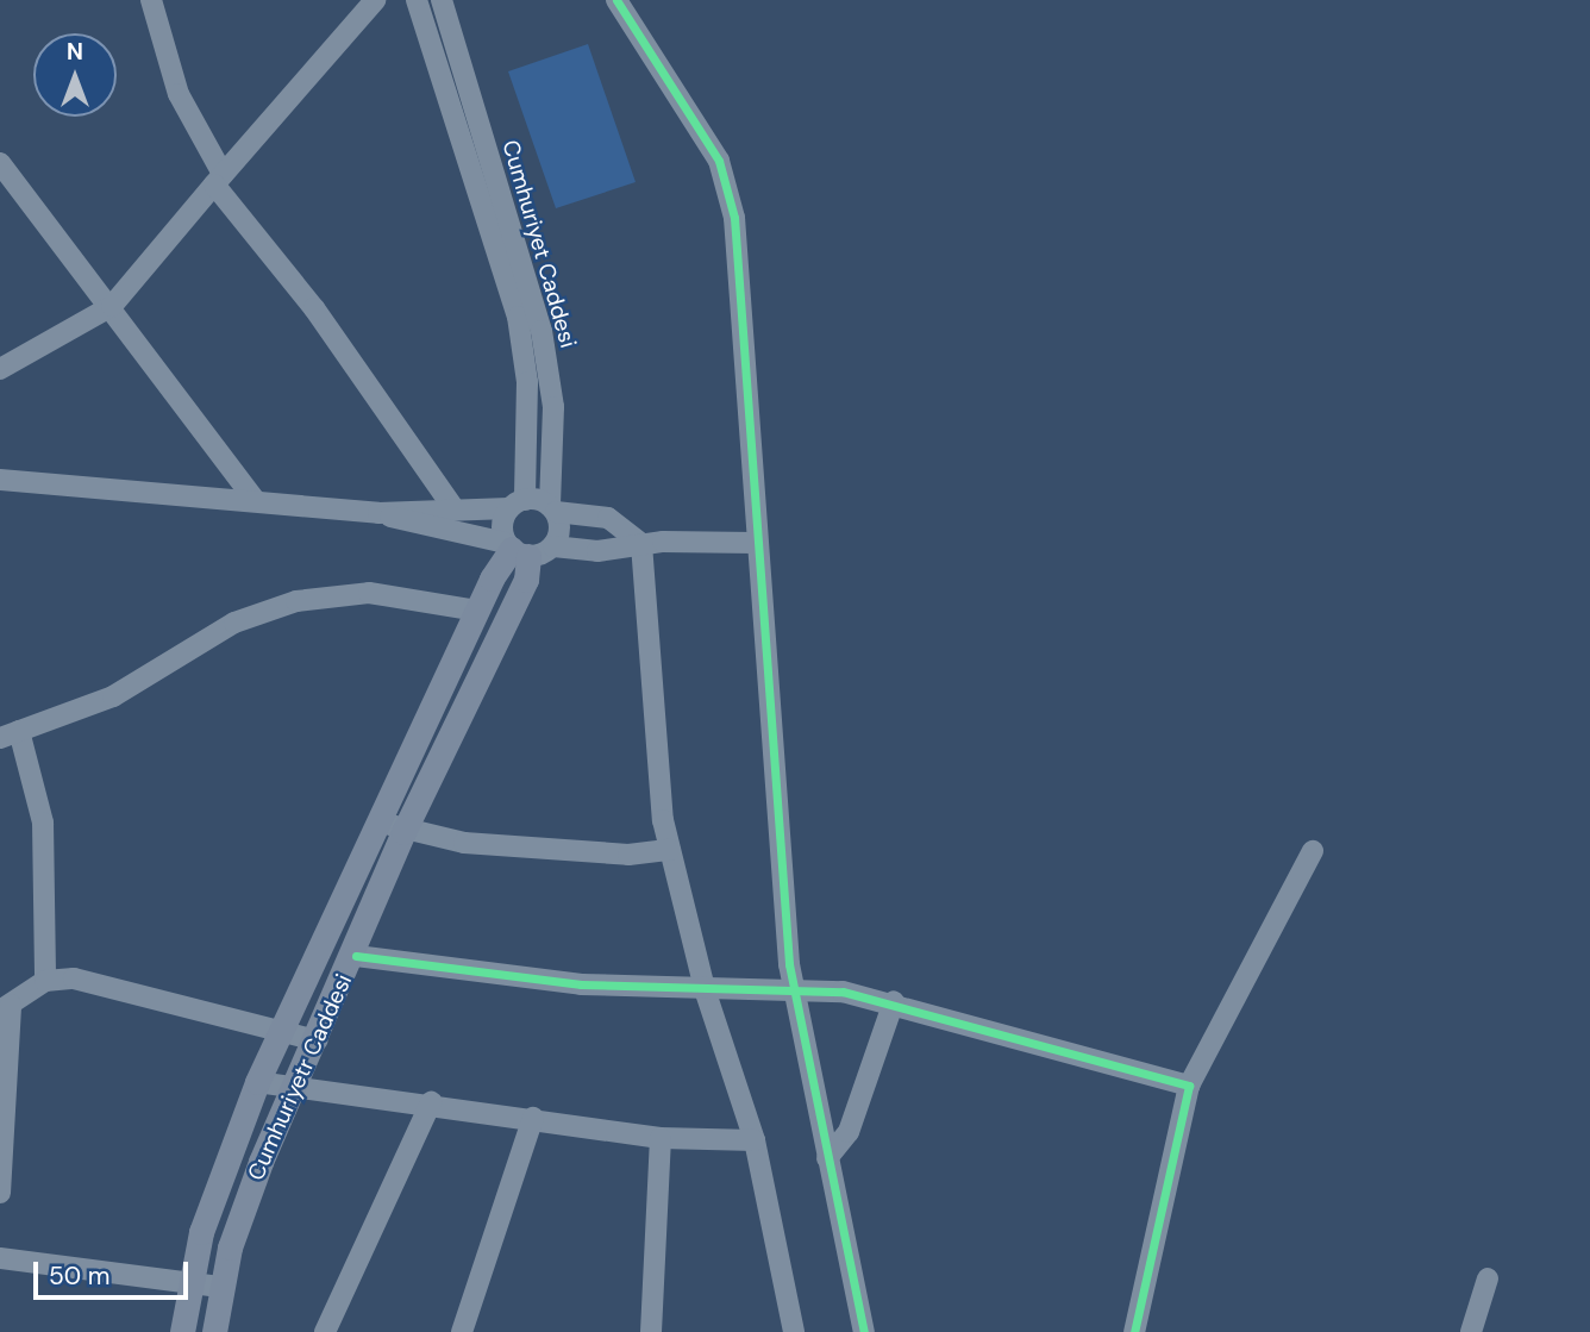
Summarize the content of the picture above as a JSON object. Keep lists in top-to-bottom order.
{
  "streets": {
    "main road": ["Cumhuriyetr Caddesi"],
    "street": ["Cumhuriyet Caddesi"]
  },
  "crossings": [
    ["Cumhuriyet Caddesi", "Cumhuriyetr Caddesi"]
  ],
  "scale_bar": "50 m",
  "north": "top"
}
